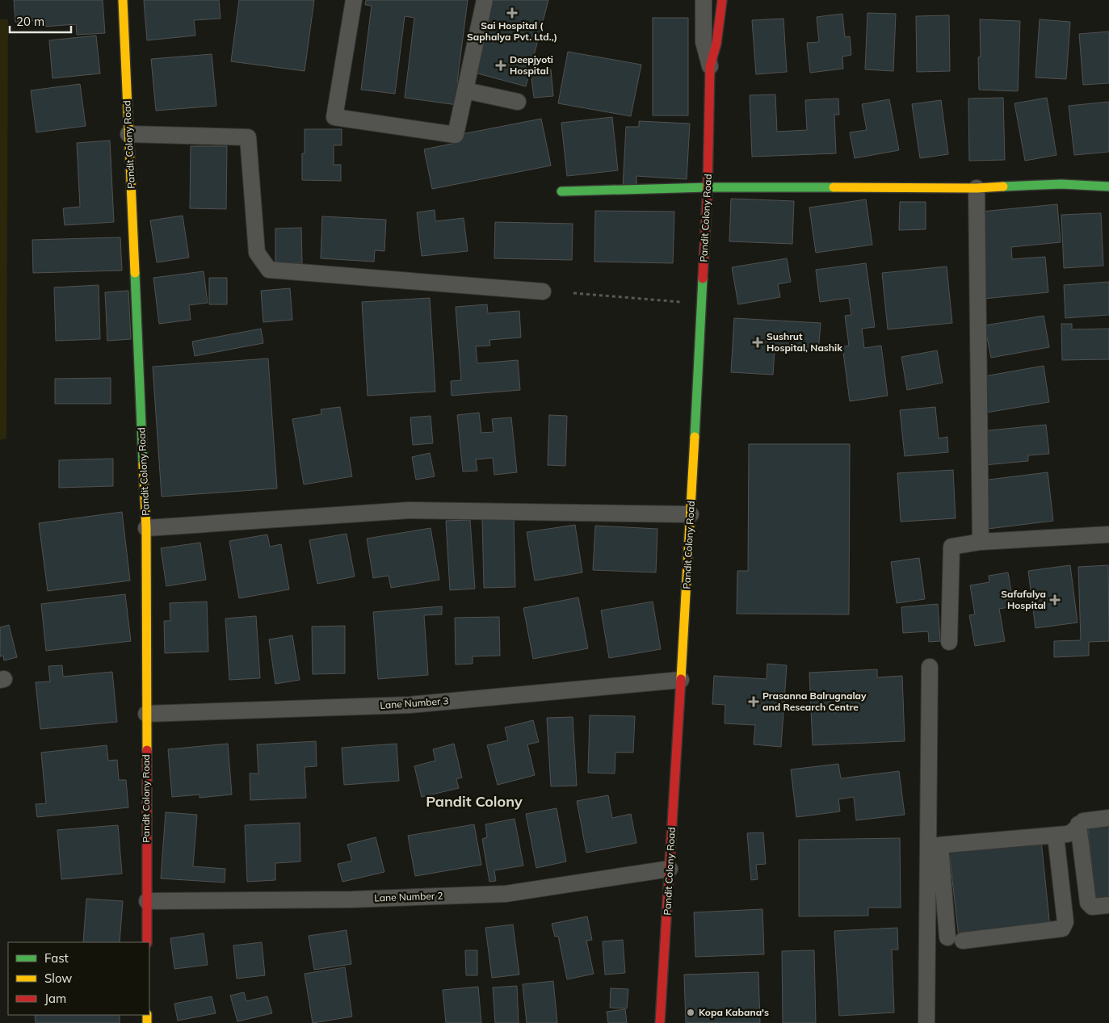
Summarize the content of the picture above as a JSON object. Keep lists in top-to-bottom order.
{
  "streets": {
    "street": ["Pandit Colony Road", "Lane Number 3", "Lane Number 2"]
  },
  "crossings": [
    ["Pandit Colony Road", "Lane Number 3"],
    ["Pandit Colony Road", "Lane Number 2"]
  ],
  "districts": ["Pandit Colony"],
  "places": {
    "health": [
      "Sai Hospital ( Saphalya Pvt. Ltd.,)",
      "Deepjyoti Hospital",
      "Sushrut Hospital, Nashik",
      "Safafalya Hospital",
      "Prasanna Balrugnalay and Research Centre"
    ],
    "other": ["Kopa Kabana's"]
  },
  "legend": ["Fast", "Slow", "Jam"],
  "scale_bar": "20 m"
}
